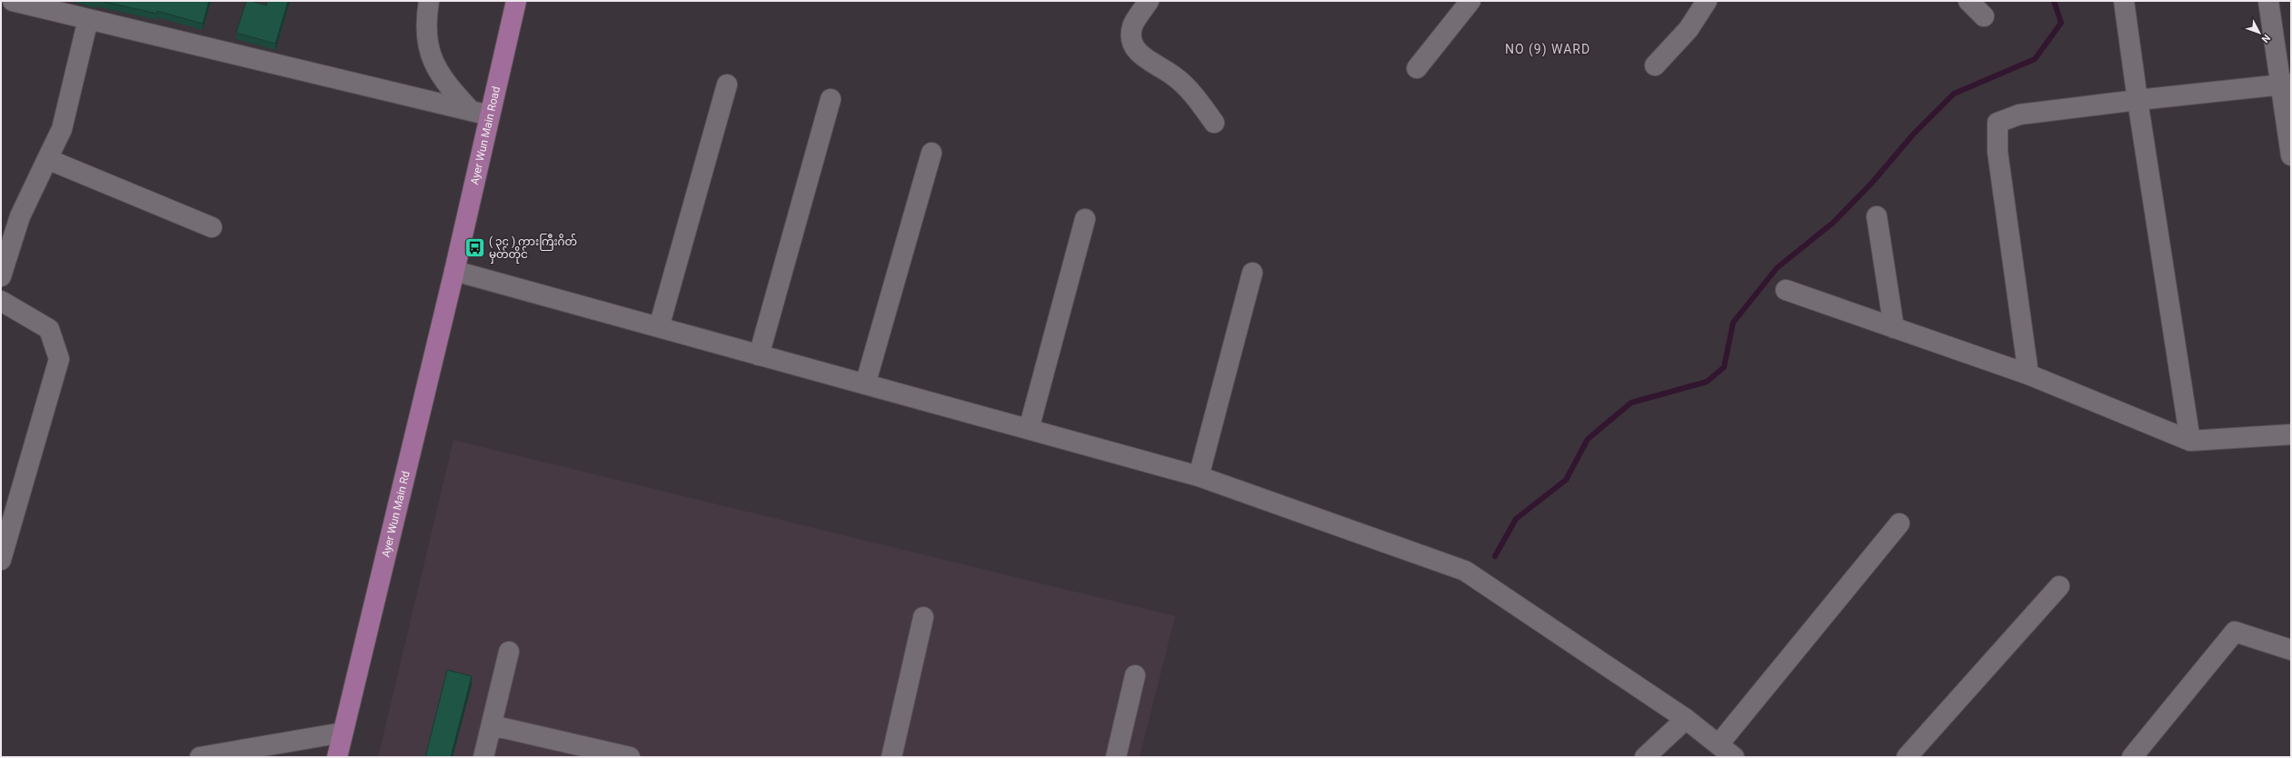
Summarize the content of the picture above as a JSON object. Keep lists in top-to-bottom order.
{
  "streets": {
    "main road": ["Ayer Wun Main Road", "Ayer Wun Main Rd"]
  },
  "crossings": [
    ["Ayer Wun Main Road", "Ayer Wun Main Rd"]
  ],
  "districts": ["NO (9) WARD"],
  "places": {
    "bus stop": ["( ၃၄ ) ကားကြီးဂိတ် မှတ်တိုင်"]
  },
  "north": "bottom right"
}
